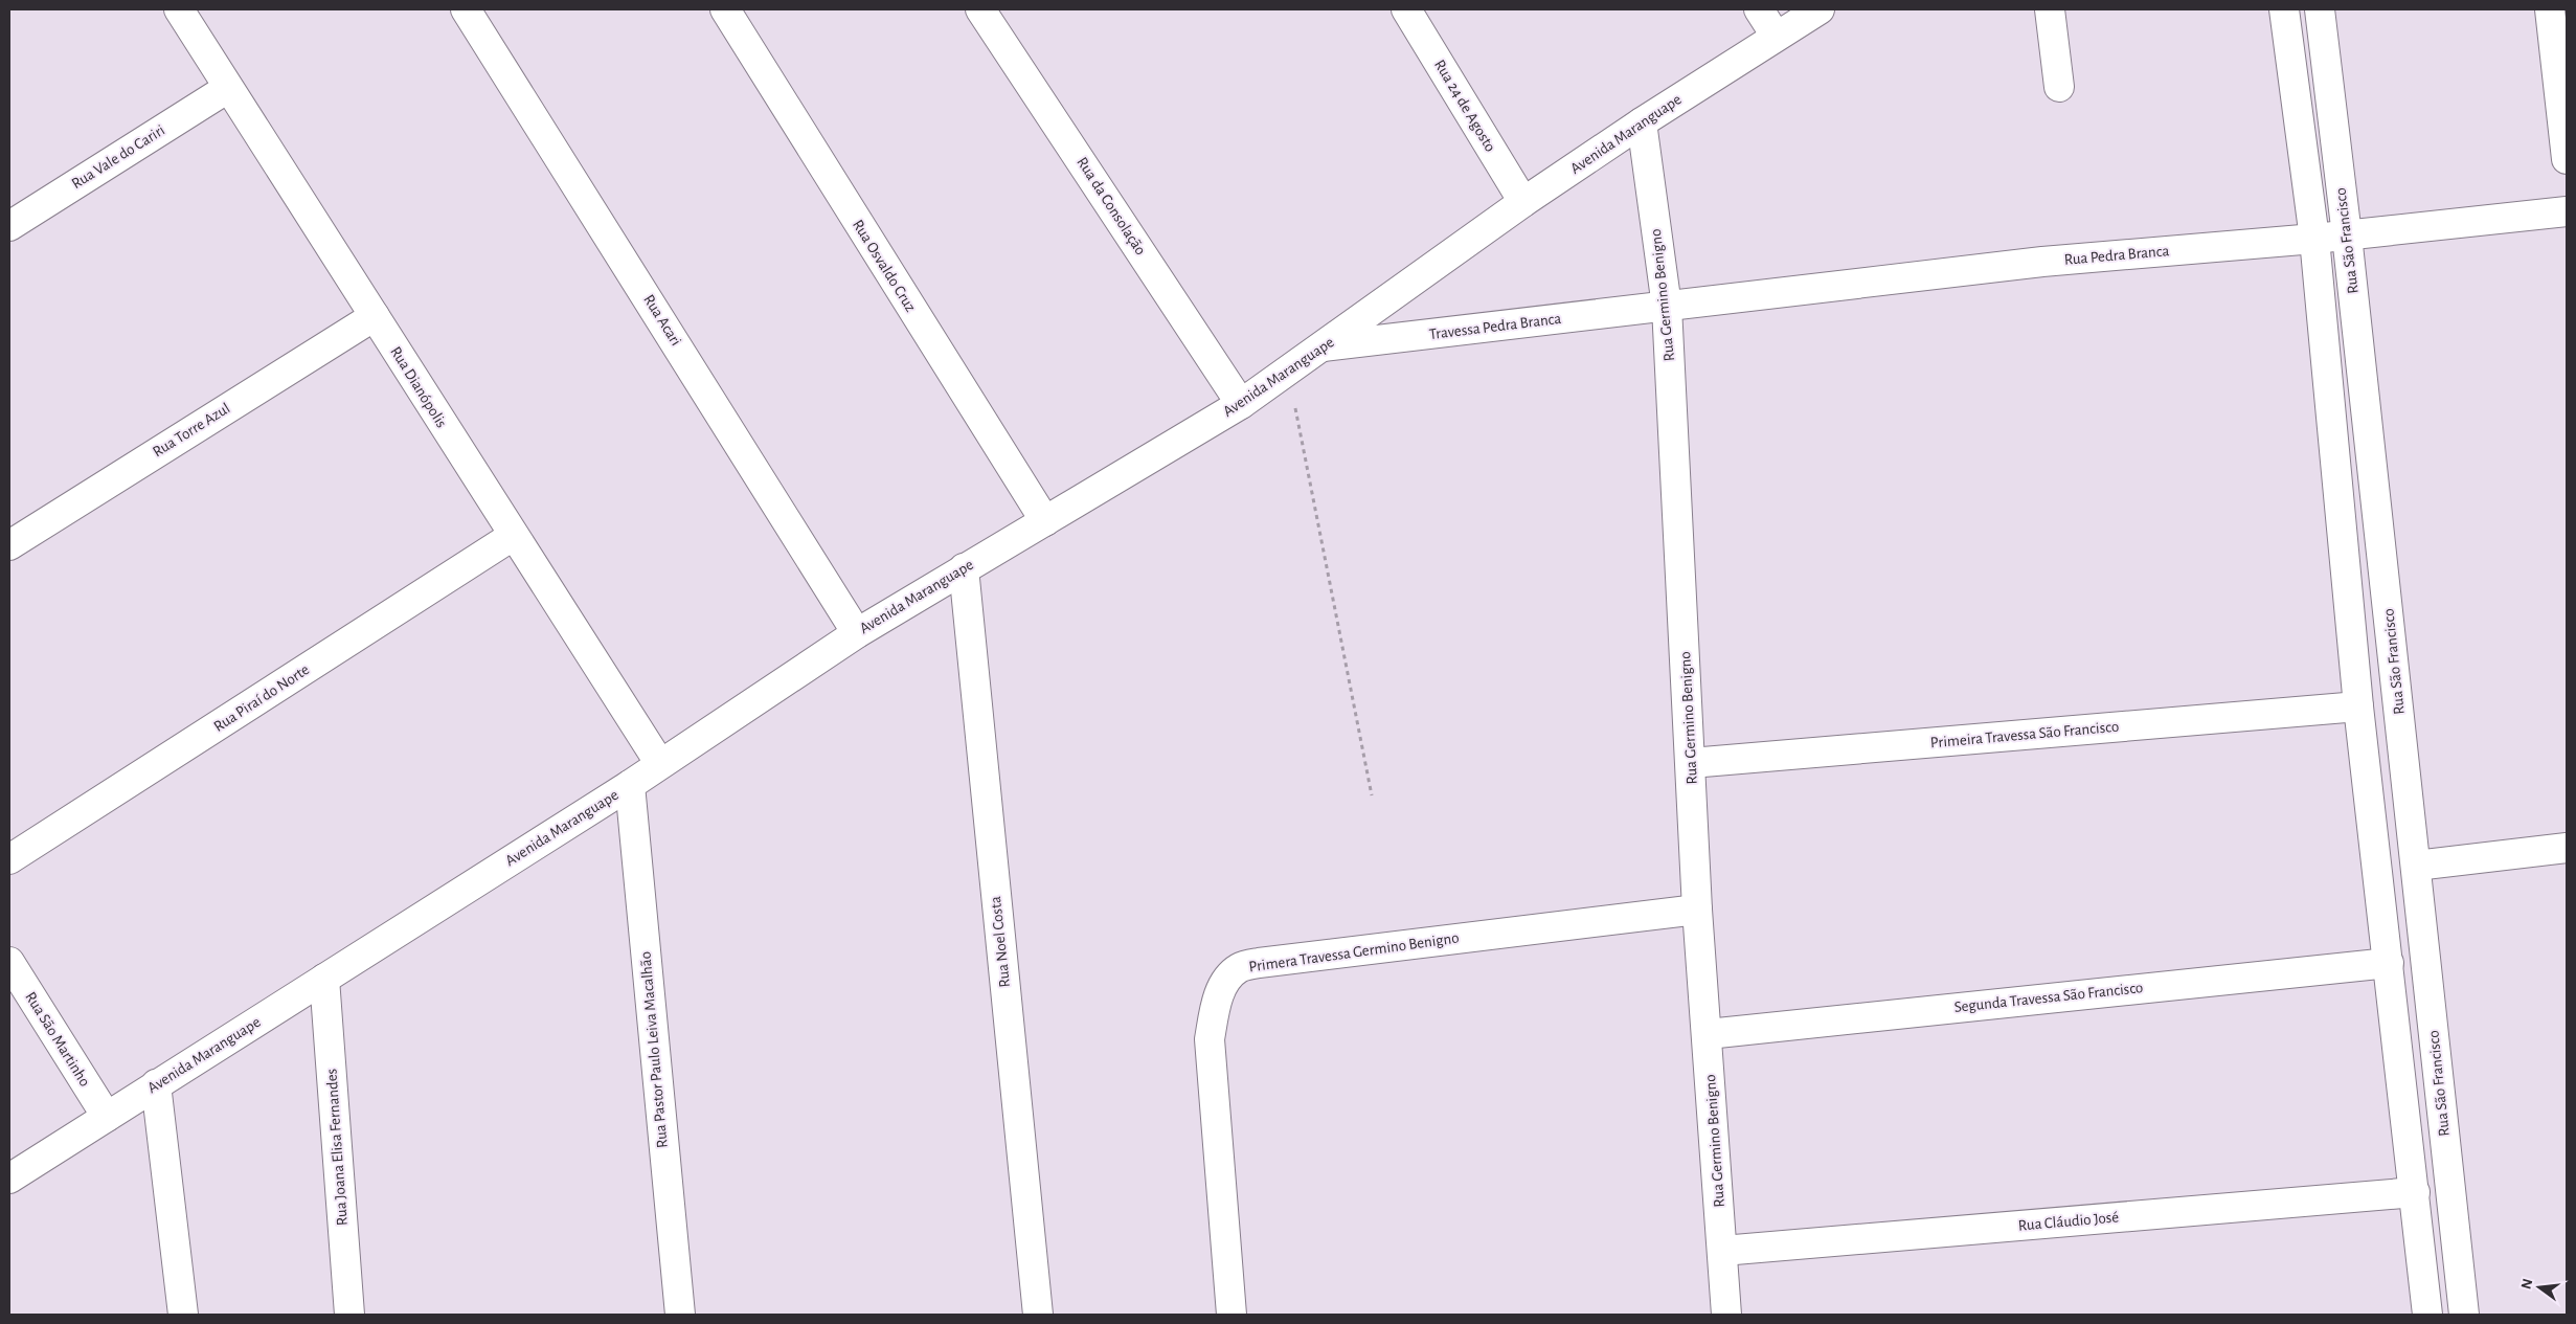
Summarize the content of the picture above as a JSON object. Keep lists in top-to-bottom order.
{
  "streets": {
    "street": [
      "Rua 24 de Agosto",
      "Avenida Maranguape",
      "Rua Vale do Cariri",
      "Rua da Consolação",
      "Rua São Francisco",
      "Rua Pedra Branca",
      "Rua Osvaldo Cruz",
      "Rua Germino Benigno",
      "Rua Acari",
      "Travessa Pedra Branca",
      "Rua Dianópolis",
      "Rua Torre Azul",
      "Rua Piraí do Norte",
      "Primeira Travessa São Francisco",
      "Rua Noel Costa",
      "Primera Travessa Germino Benigno",
      "Segunda Travessa São Francisco",
      "Rua São Martinho",
      "Rua Pastor Paulo Leiva Macalhão",
      "Rua Joana Elisa Fernandes",
      "Rua Cláudio José"
    ]
  },
  "crossings": [
    ["Rua 24 de Agosto", "Avenida Maranguape"],
    ["Avenida Maranguape", "Rua da Consolação"],
    ["Avenida Maranguape", "Rua Osvaldo Cruz"],
    ["Avenida Maranguape", "Rua Germino Benigno"],
    ["Avenida Maranguape", "Rua Acari"],
    ["Avenida Maranguape", "Travessa Pedra Branca"],
    ["Avenida Maranguape", "Rua Dianópolis"],
    ["Avenida Maranguape", "Rua Noel Costa"],
    ["Avenida Maranguape", "Rua São Martinho"],
    ["Avenida Maranguape", "Rua Pastor Paulo Leiva Macalhão"],
    ["Avenida Maranguape", "Rua Joana Elisa Fernandes"],
    ["Rua Vale do Cariri", "Rua Dianópolis"],
    ["Rua São Francisco", "Rua Pedra Branca"],
    ["Rua São Francisco", "Primeira Travessa São Francisco"],
    ["Rua São Francisco", "Segunda Travessa São Francisco"],
    ["Rua São Francisco", "Rua Cláudio José"],
    ["Rua Pedra Branca", "Rua Germino Benigno"],
    ["Rua Pedra Branca", "Travessa Pedra Branca"],
    ["Rua Germino Benigno", "Travessa Pedra Branca"],
    ["Rua Germino Benigno", "Primeira Travessa São Francisco"],
    ["Rua Germino Benigno", "Primera Travessa Germino Benigno"],
    ["Rua Germino Benigno", "Segunda Travessa São Francisco"],
    ["Rua Germino Benigno", "Rua Cláudio José"],
    ["Rua Dianópolis", "Rua Torre Azul"],
    ["Rua Dianópolis", "Rua Piraí do Norte"]
  ],
  "north": "left"
}
